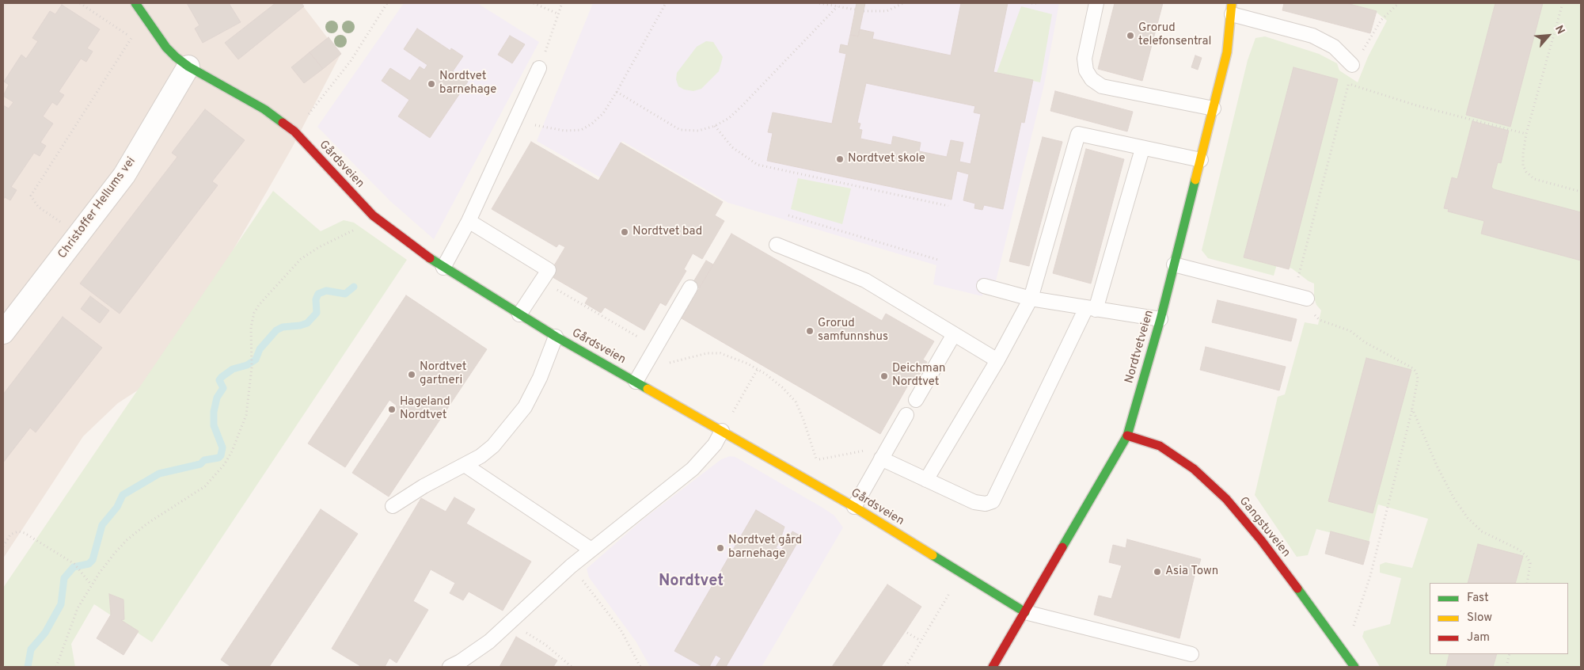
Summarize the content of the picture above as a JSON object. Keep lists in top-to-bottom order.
{
  "streets": {
    "street": [
      "Gårdsveien",
      "Christoffer Hellums vei",
      "Nordtvetveien",
      "Gangstuveien"
    ]
  },
  "crossings": [
    ["Gårdsveien", "Christoffer Hellums vei"],
    ["Gårdsveien", "Nordtvetveien"],
    ["Nordtvetveien", "Gangstuveien"]
  ],
  "districts": ["Nordtvet"],
  "places": [
    "Grorud telefonsentral",
    "Nordtvet barnehage",
    "Nordtvet skole",
    "Nordtvet bad",
    "Grorud samfunnshus",
    "Nordtvet gartneri",
    "Deichman Nordtvet",
    "Hageland Nordtvet",
    "Nordtvet gård barnehage",
    "Asia Town"
  ],
  "legend": ["Fast", "Slow", "Jam"],
  "north": "top right"
}
